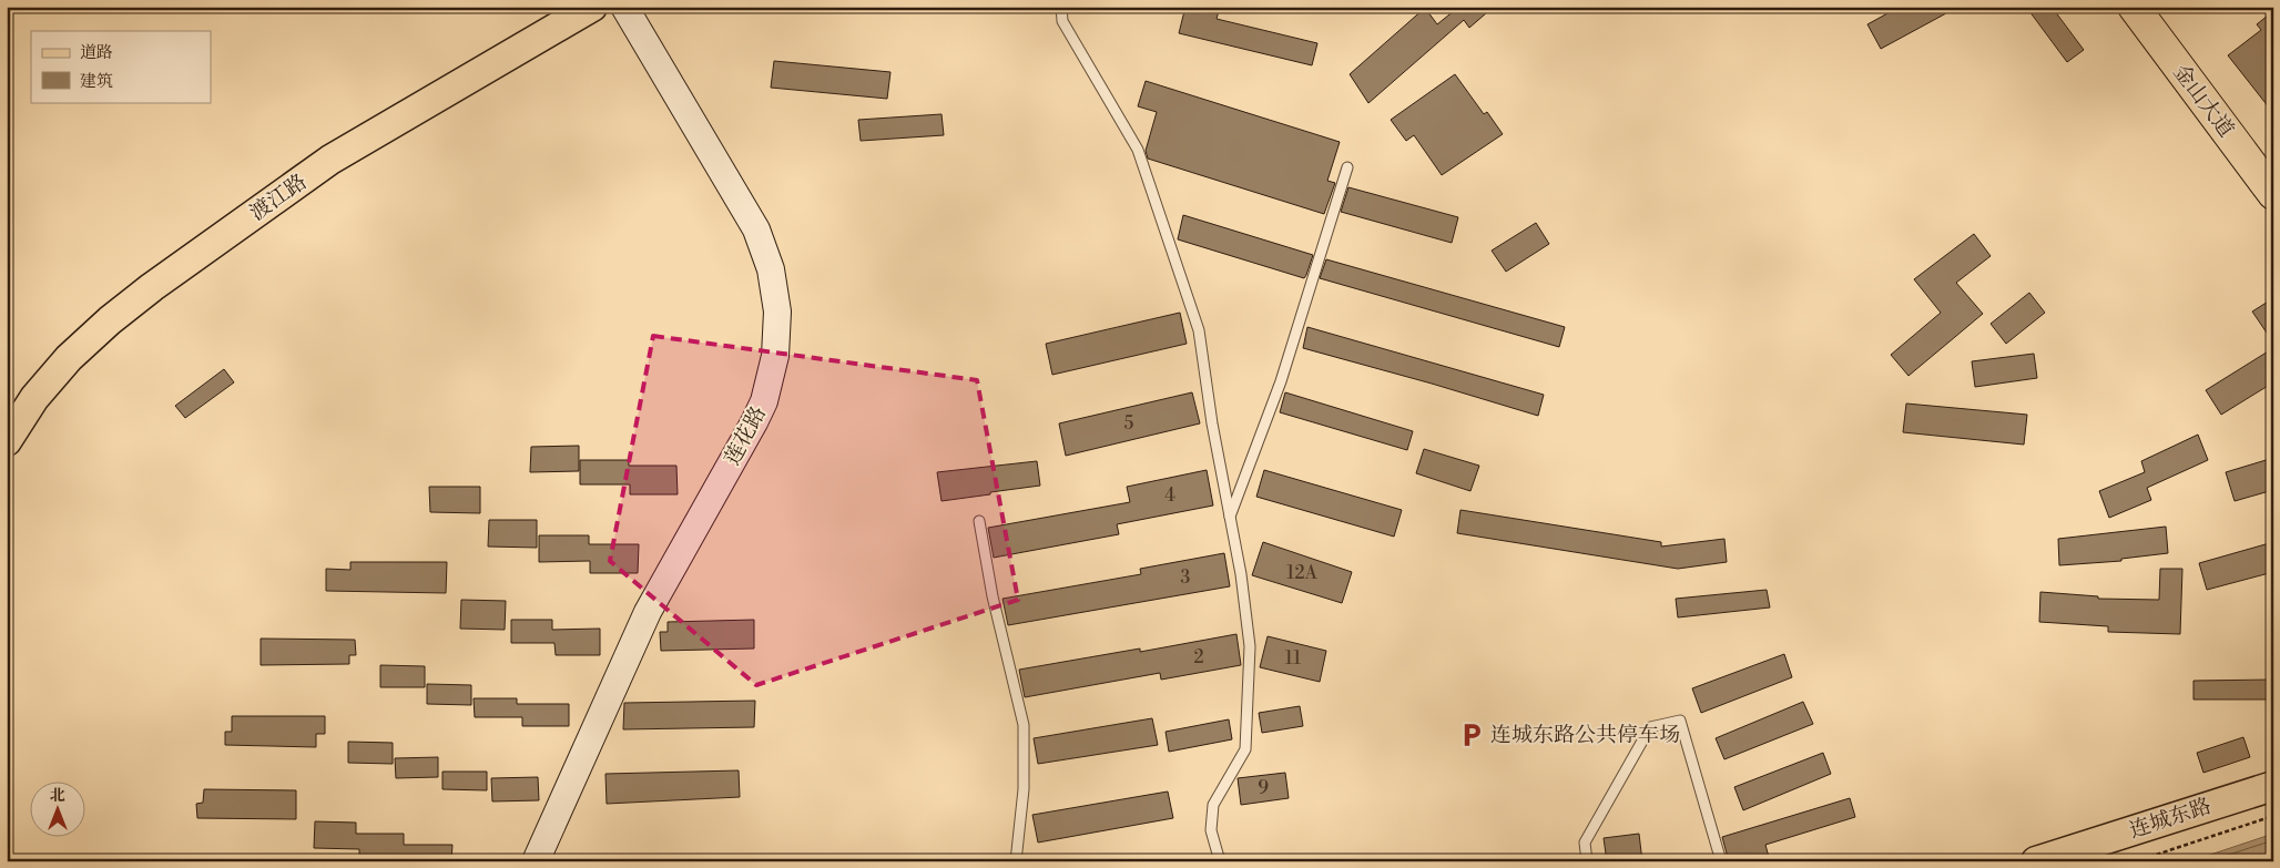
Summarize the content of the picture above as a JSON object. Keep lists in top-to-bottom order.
{
  "streets": {
    "highway": ["金山大道"],
    "main road": ["渡江路", "莲花路", "连城东路"]
  },
  "places": {
    "parking": ["连城东路公共停车场"]
  },
  "house_numbers": [
    "5",
    "4",
    "12A",
    "3",
    "2",
    "11",
    "9"
  ],
  "legend": ["道路", "建筑"],
  "north": "top"
}
